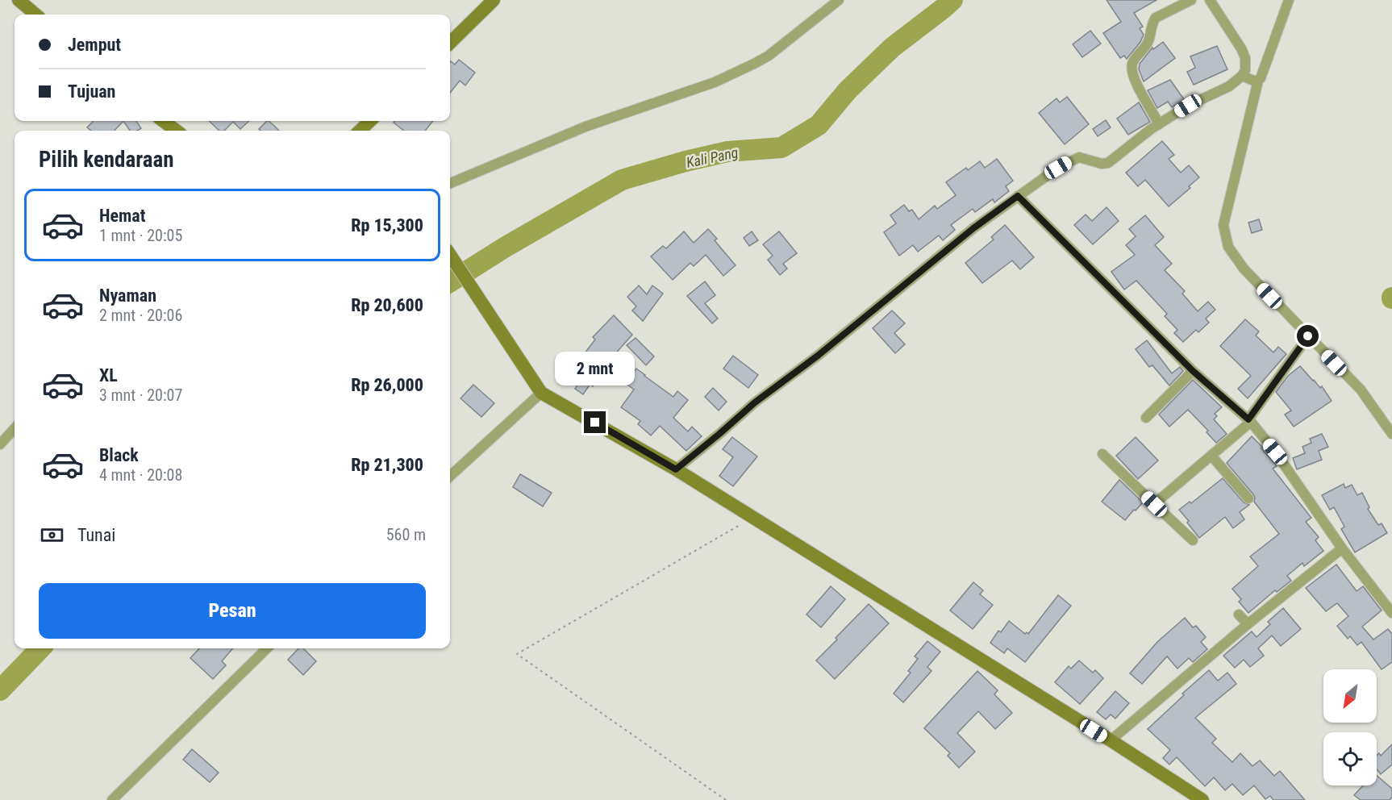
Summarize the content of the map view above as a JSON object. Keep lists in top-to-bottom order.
{
  "water": ["Kali Pang"],
  "north": "bottom left",
  "page": {
    "banner": ["Jemput", "Tujuan"],
    "heading": "Pilih kendaraan",
    "list": [
      {
        "name": "Hemat",
        "note": "1 mnt · 20:05",
        "value": "Rp 15,300"
      },
      {
        "name": "Nyaman",
        "note": "2 mnt · 20:06",
        "value": "Rp 20,600"
      },
      {
        "name": "XL",
        "note": "3 mnt · 20:07",
        "value": "Rp 26,000"
      },
      {
        "name": "Black",
        "note": "4 mnt · 20:08",
        "value": "Rp 21,300"
      }
    ],
    "bubble": "2 mnt",
    "pay": ["Tunai", "560 m"],
    "buttons": "Pesan"
  }
}
